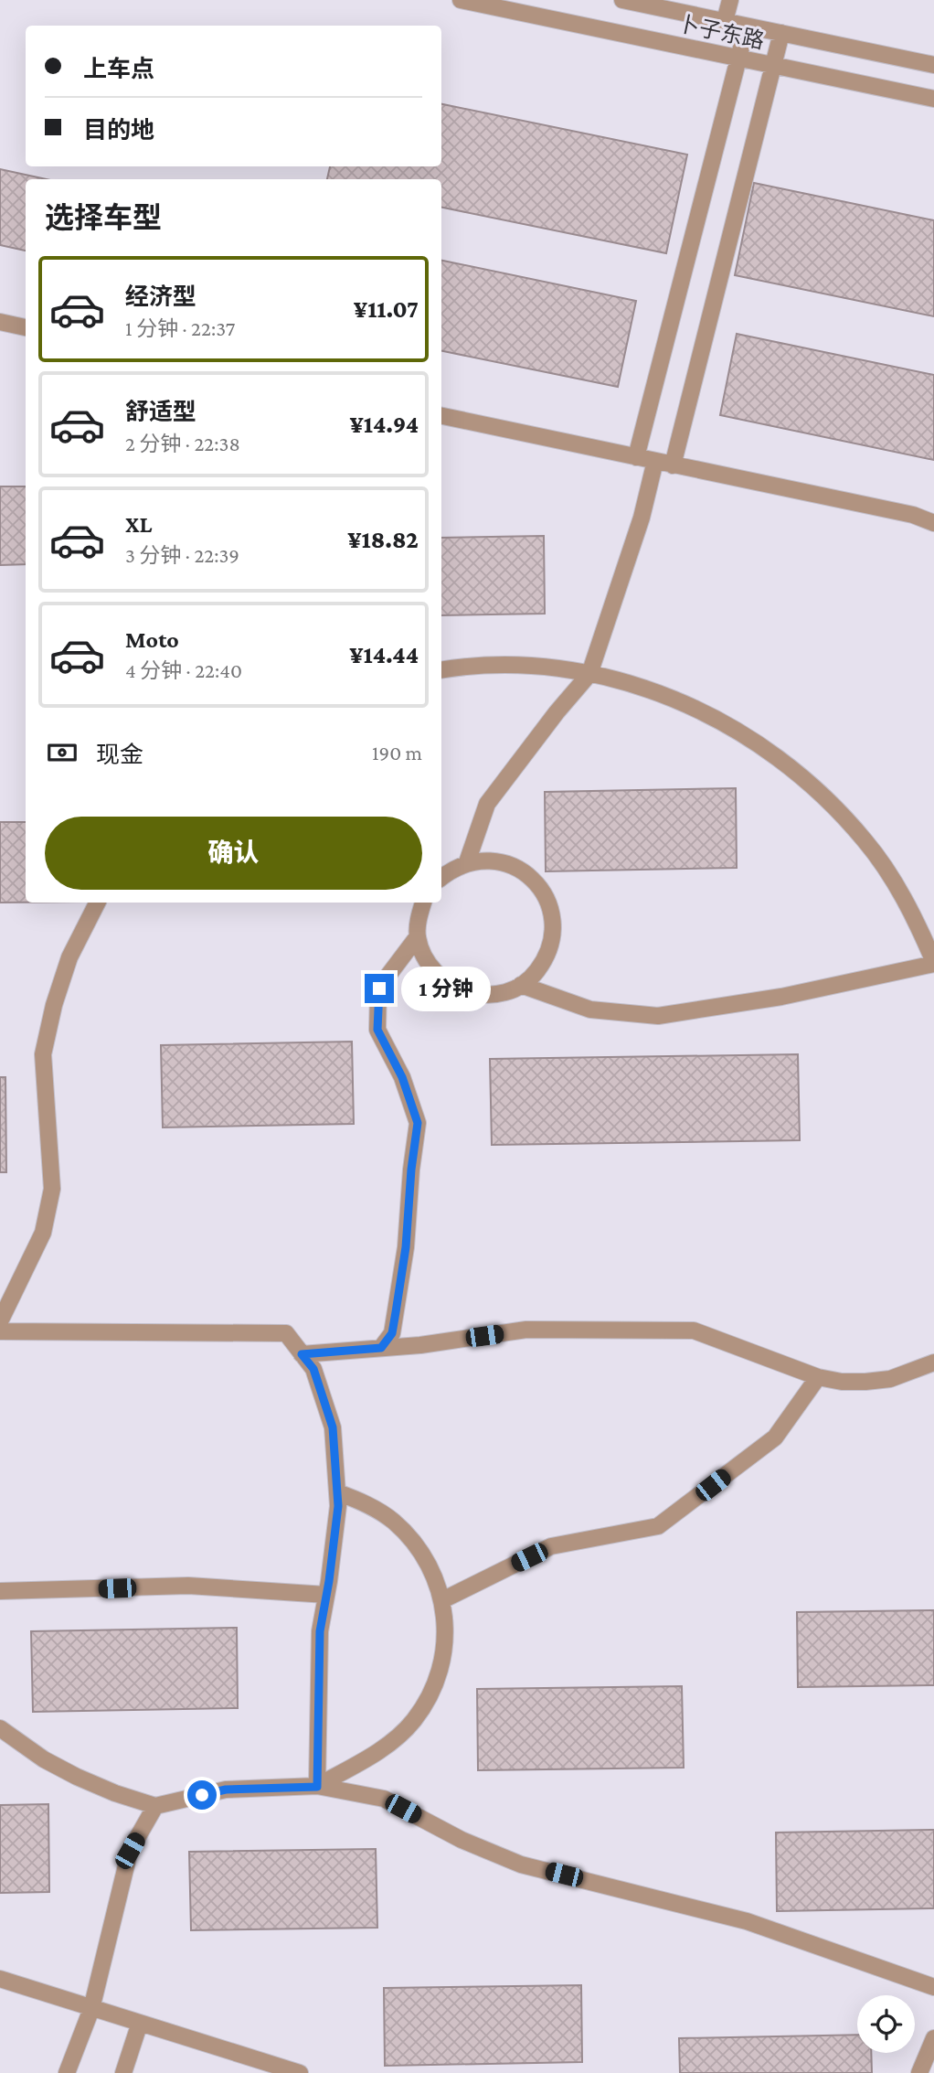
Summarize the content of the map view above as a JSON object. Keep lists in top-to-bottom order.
{
  "streets": {
    "street": ["卜子东路"]
  },
  "page": {
    "banner": ["上车点", "目的地"],
    "heading": "选择车型",
    "list": [
      {
        "name": "经济型",
        "note": "1 分钟 · 22:37",
        "value": "¥11.07"
      },
      {
        "name": "舒适型",
        "note": "2 分钟 · 22:38",
        "value": "¥14.94"
      },
      {
        "name": "XL",
        "note": "3 分钟 · 22:39",
        "value": "¥18.82"
      },
      {
        "name": "Moto",
        "note": "4 分钟 · 22:40",
        "value": "¥14.44"
      }
    ],
    "pay": ["现金", "190 m"],
    "buttons": "确认",
    "bubble": "1 分钟"
  }
}
